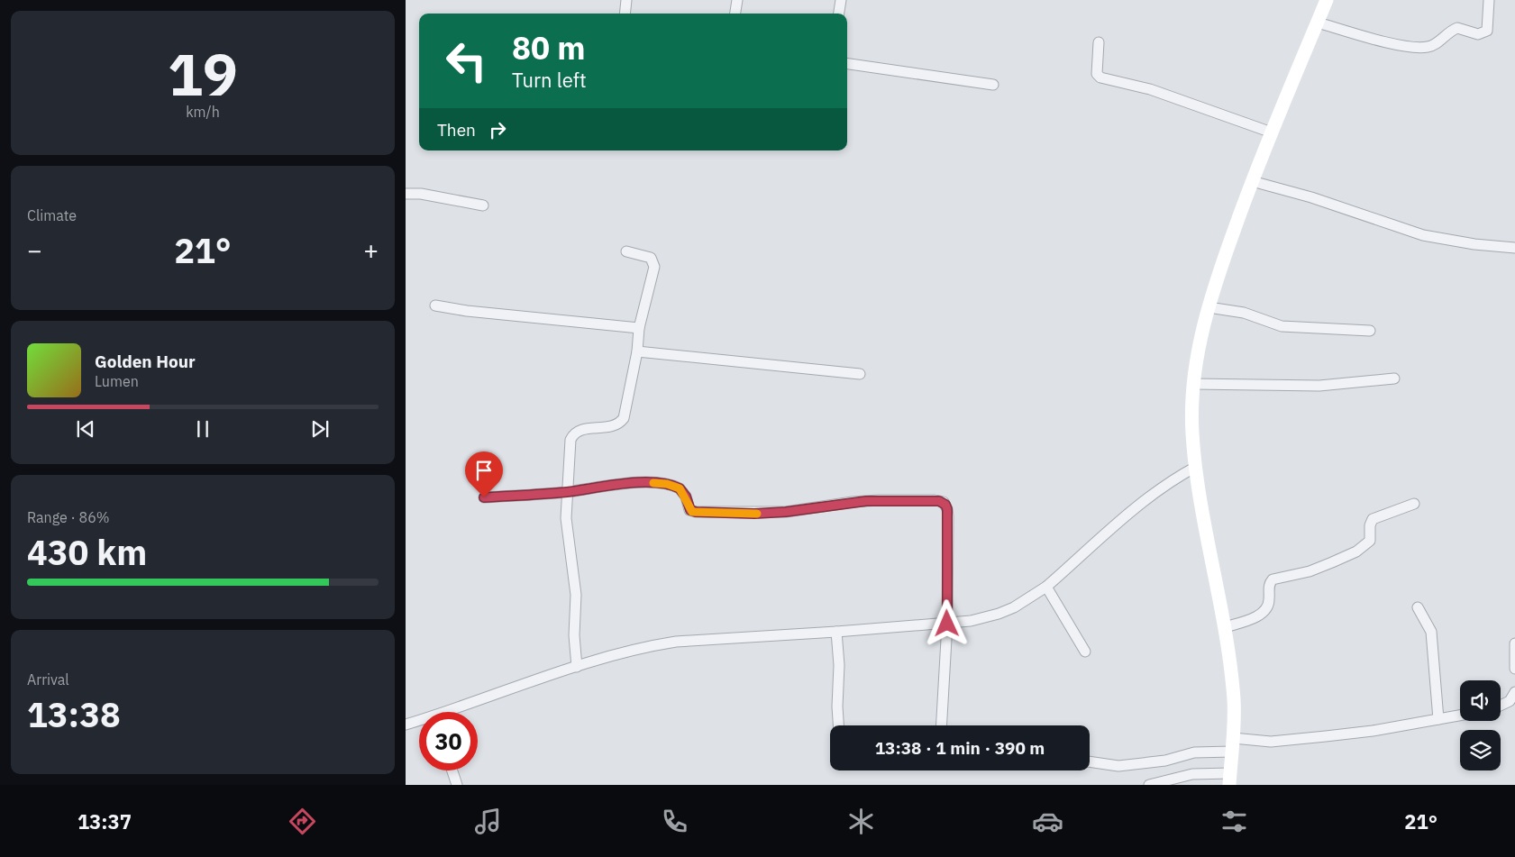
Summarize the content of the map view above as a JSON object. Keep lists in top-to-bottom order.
{
  "page": {
    "tile": [
      ["19", "km/h"],
      "Climate",
      ["Range · 86%", "430 km"],
      ["Arrival", "13:38"]
    ],
    "turn": ["80 m", "Turn left"],
    "then": "Then",
    "heat": ["−", "21°", "+"],
    "song": ["Golden Hour", "Lumen"],
    "limit": "30",
    "trip": "13:38 · 1 min · 390 m",
    "tabs": ["13:37", "21°"]
  }
}
